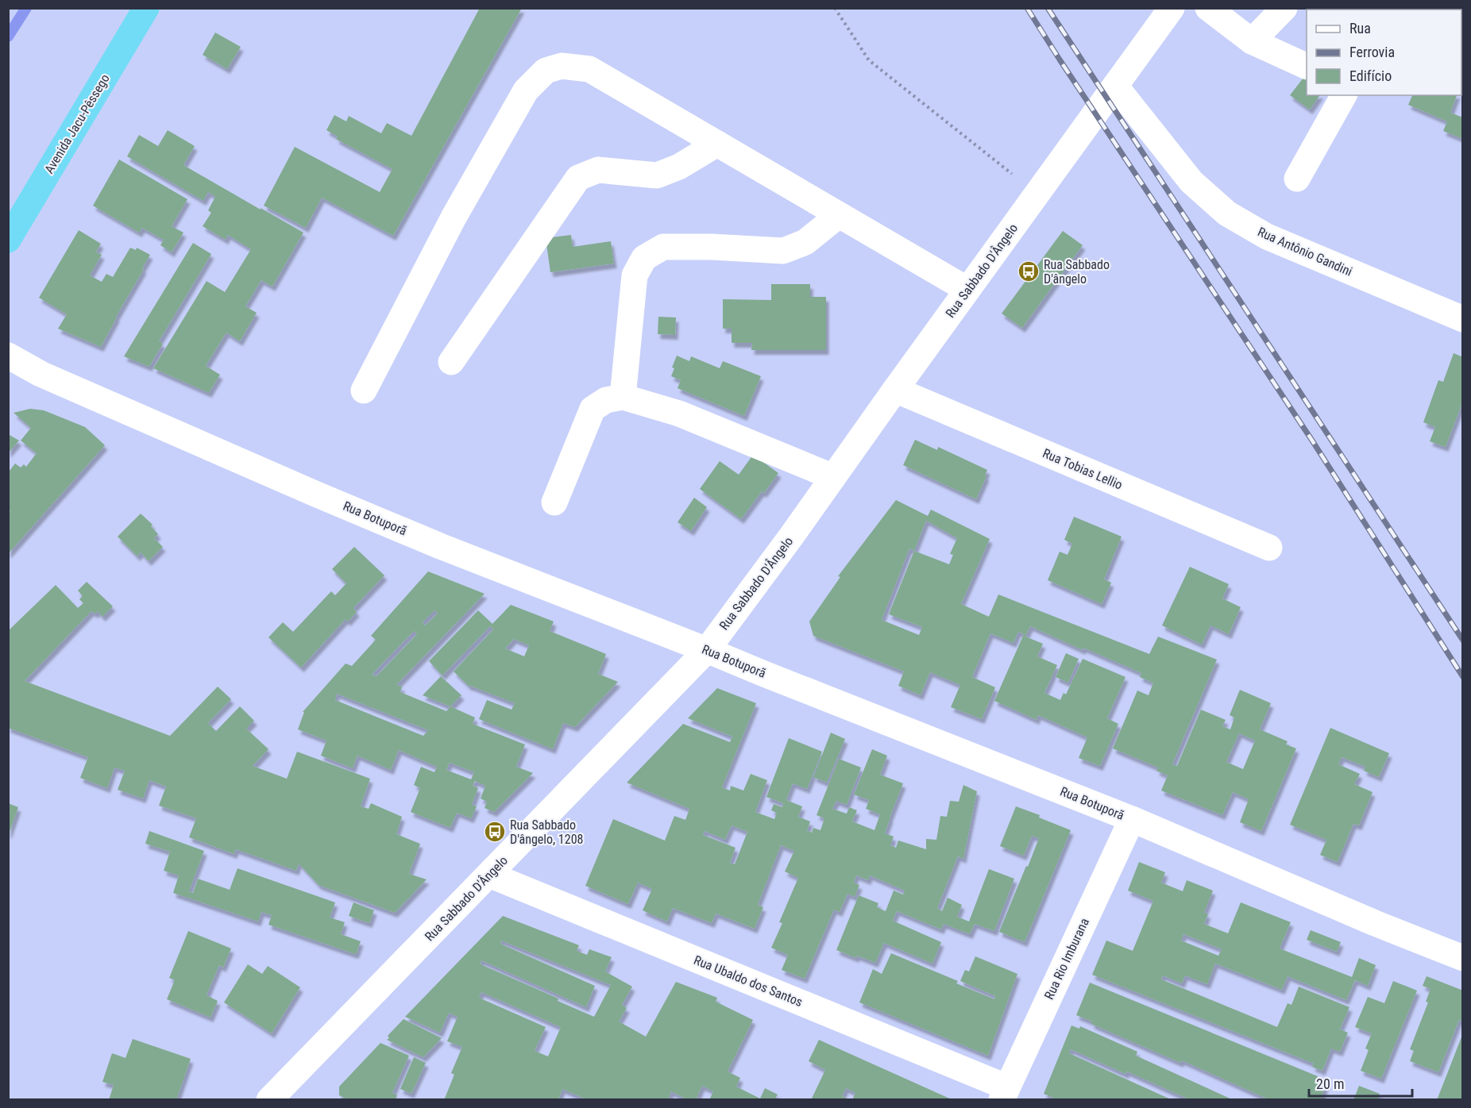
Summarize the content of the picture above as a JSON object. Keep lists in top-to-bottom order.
{
  "streets": {
    "highway": ["Avenida Jacu-Pêssego"],
    "street": [
      "Rua Antônio Gandini",
      "Rua Sabbado D'Ângelo",
      "Rua Tobias Lellio",
      "Rua Botuporã",
      "Rua Rio Imburana",
      "Rua Ubaldo dos Santos"
    ]
  },
  "crossings": [
    ["Rua Antônio Gandini", "Rua Sabbado D'Ângelo"],
    ["Rua Sabbado D'Ângelo", "Rua Tobias Lellio"],
    ["Rua Sabbado D'Ângelo", "Rua Botuporã"],
    ["Rua Sabbado D'Ângelo", "Rua Ubaldo dos Santos"],
    ["Rua Botuporã", "Rua Rio Imburana"],
    ["Rua Rio Imburana", "Rua Ubaldo dos Santos"]
  ],
  "places": {
    "bus stop": ["Rua Sabbado D'ângelo", "Rua Sabbado D'ângelo, 1208"]
  },
  "legend": ["Rua", "Ferrovia", "Edifício"],
  "scale_bar": "20 m"
}
